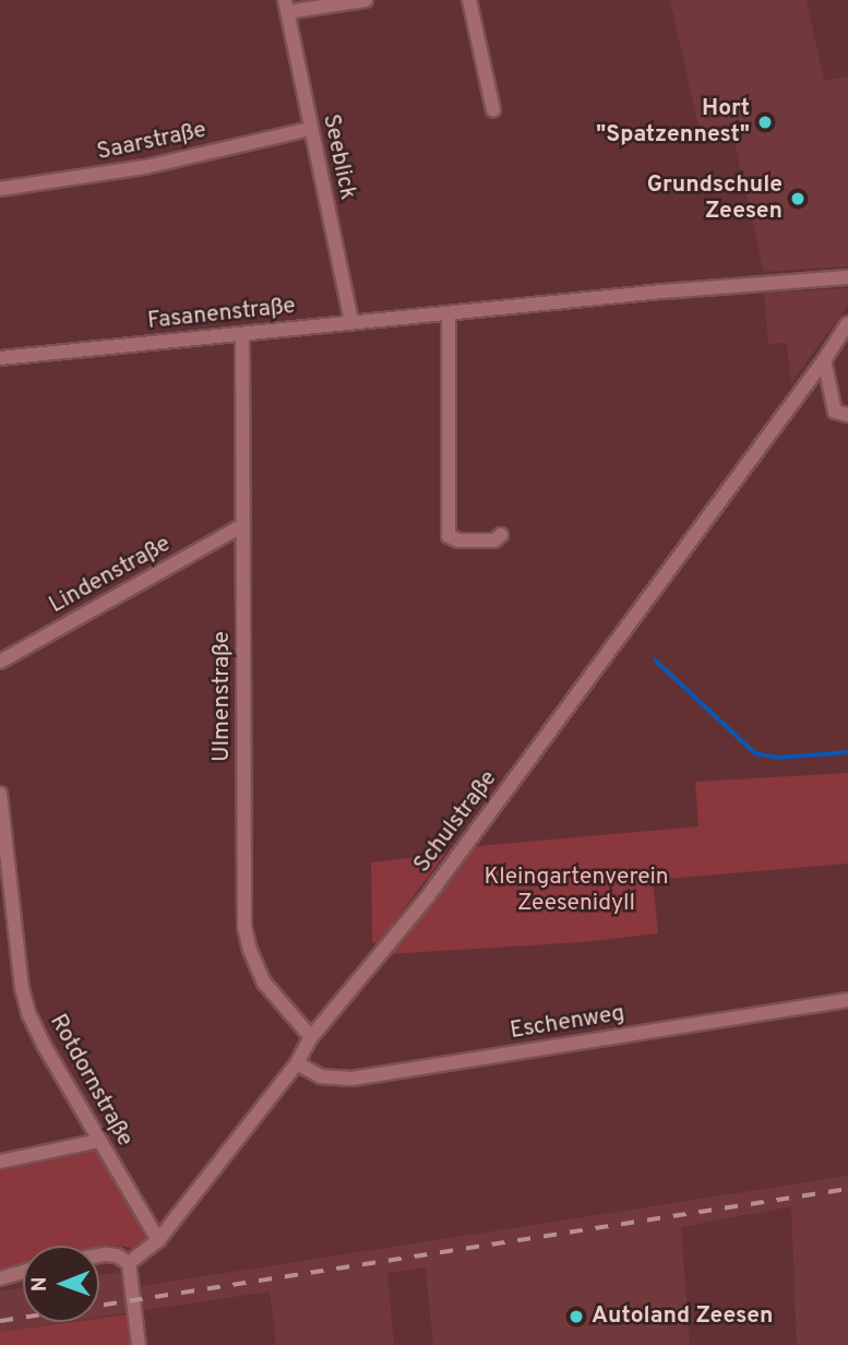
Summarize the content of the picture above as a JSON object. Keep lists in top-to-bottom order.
{
  "streets": {
    "street": [
      "Saarstraße",
      "Seeblick",
      "Fasanenstraße",
      "Lindenstraße",
      "Ulmenstraße",
      "Schulstraße",
      "Eschenweg",
      "Rotdornstraße"
    ]
  },
  "crossings": [
    ["Saarstraße", "Seeblick"],
    ["Seeblick", "Fasanenstraße"],
    ["Fasanenstraße", "Ulmenstraße"],
    ["Lindenstraße", "Ulmenstraße"],
    ["Ulmenstraße", "Schulstraße"],
    ["Schulstraße", "Eschenweg"],
    ["Schulstraße", "Rotdornstraße"]
  ],
  "parks": ["Kleingartenverein Zeesenidyll"],
  "places": ["Hort \"Spatzennest\"", "Grundschule Zeesen", "Autoland Zeesen"],
  "north": "left"
}
